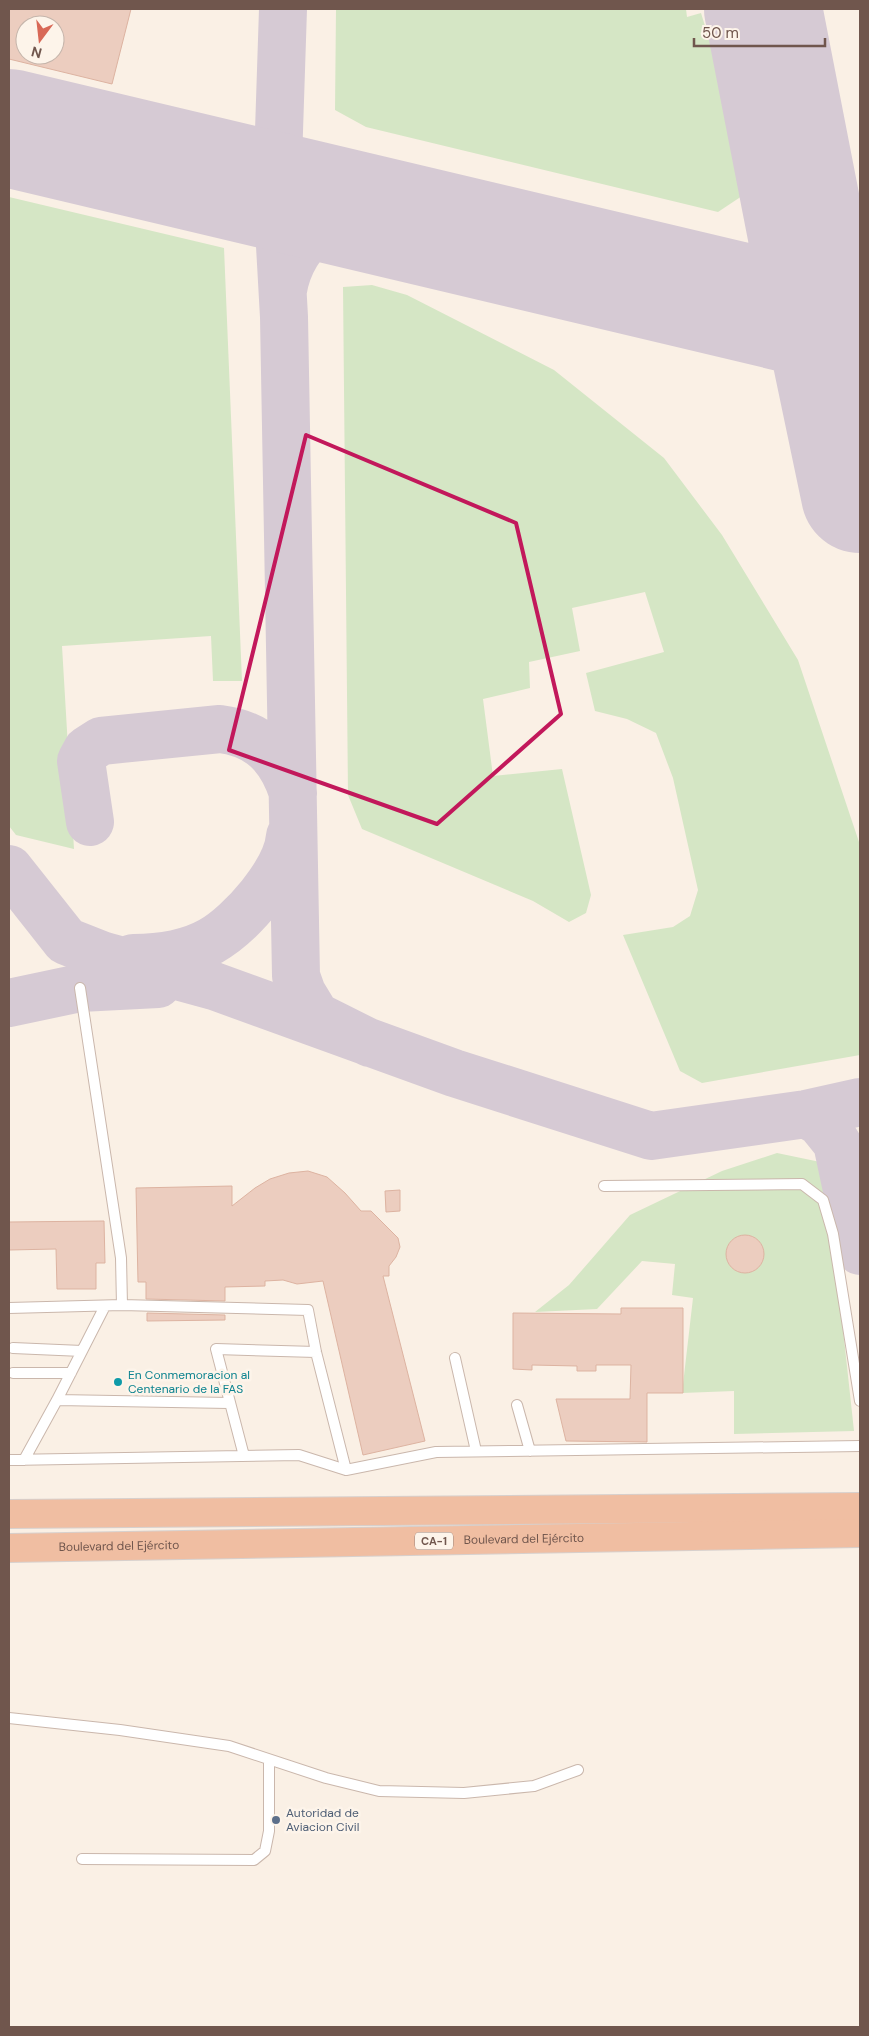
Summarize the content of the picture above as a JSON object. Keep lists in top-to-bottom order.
{
  "streets": {
    "highway": ["Boulevard del Ejército", "CA-1"]
  },
  "places": ["En Conmemoracion al Centenario de la FAS", "Autoridad de Aviacion Civil"],
  "scale_bar": "50 m",
  "north": "bottom"
}
